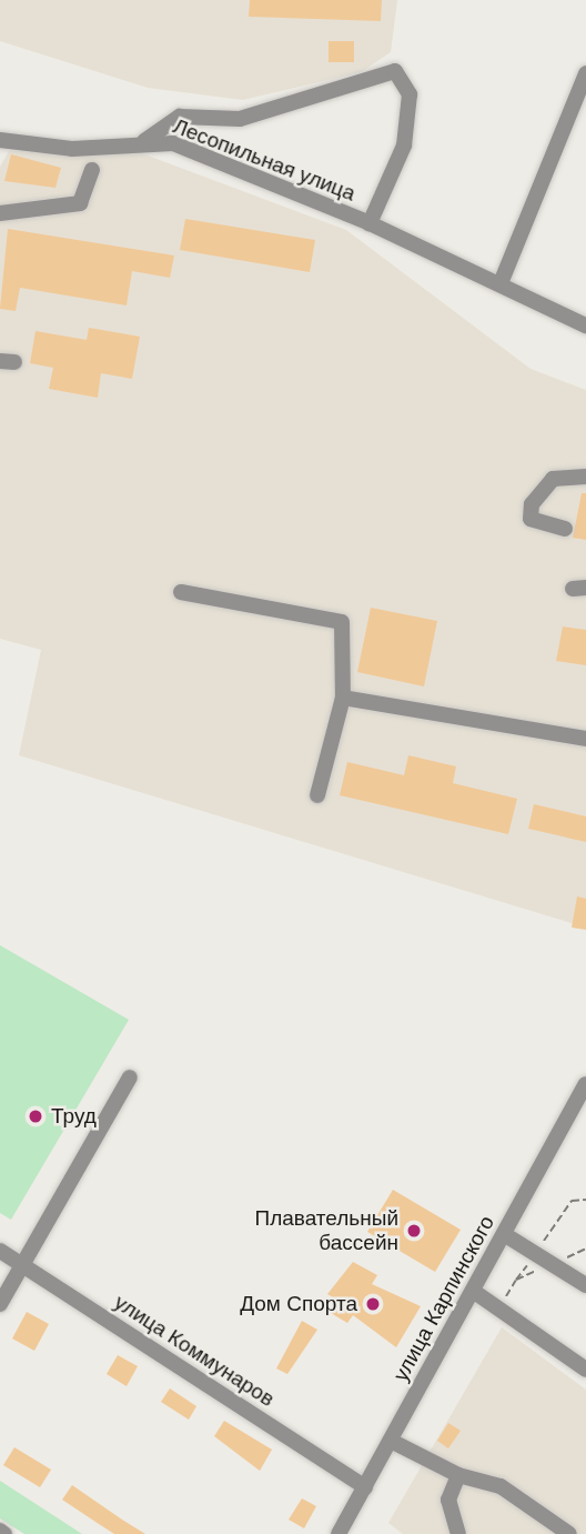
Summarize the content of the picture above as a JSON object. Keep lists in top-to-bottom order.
{
  "streets": {
    "street": ["Лесопильная улица", "улица Карпинского", "улица Коммунаров"]
  },
  "crossings": [
    ["улица Карпинского", "улица Коммунаров"]
  ],
  "places": ["Труд", "Плавательный бассейн", "Дом Спорта"]
}
